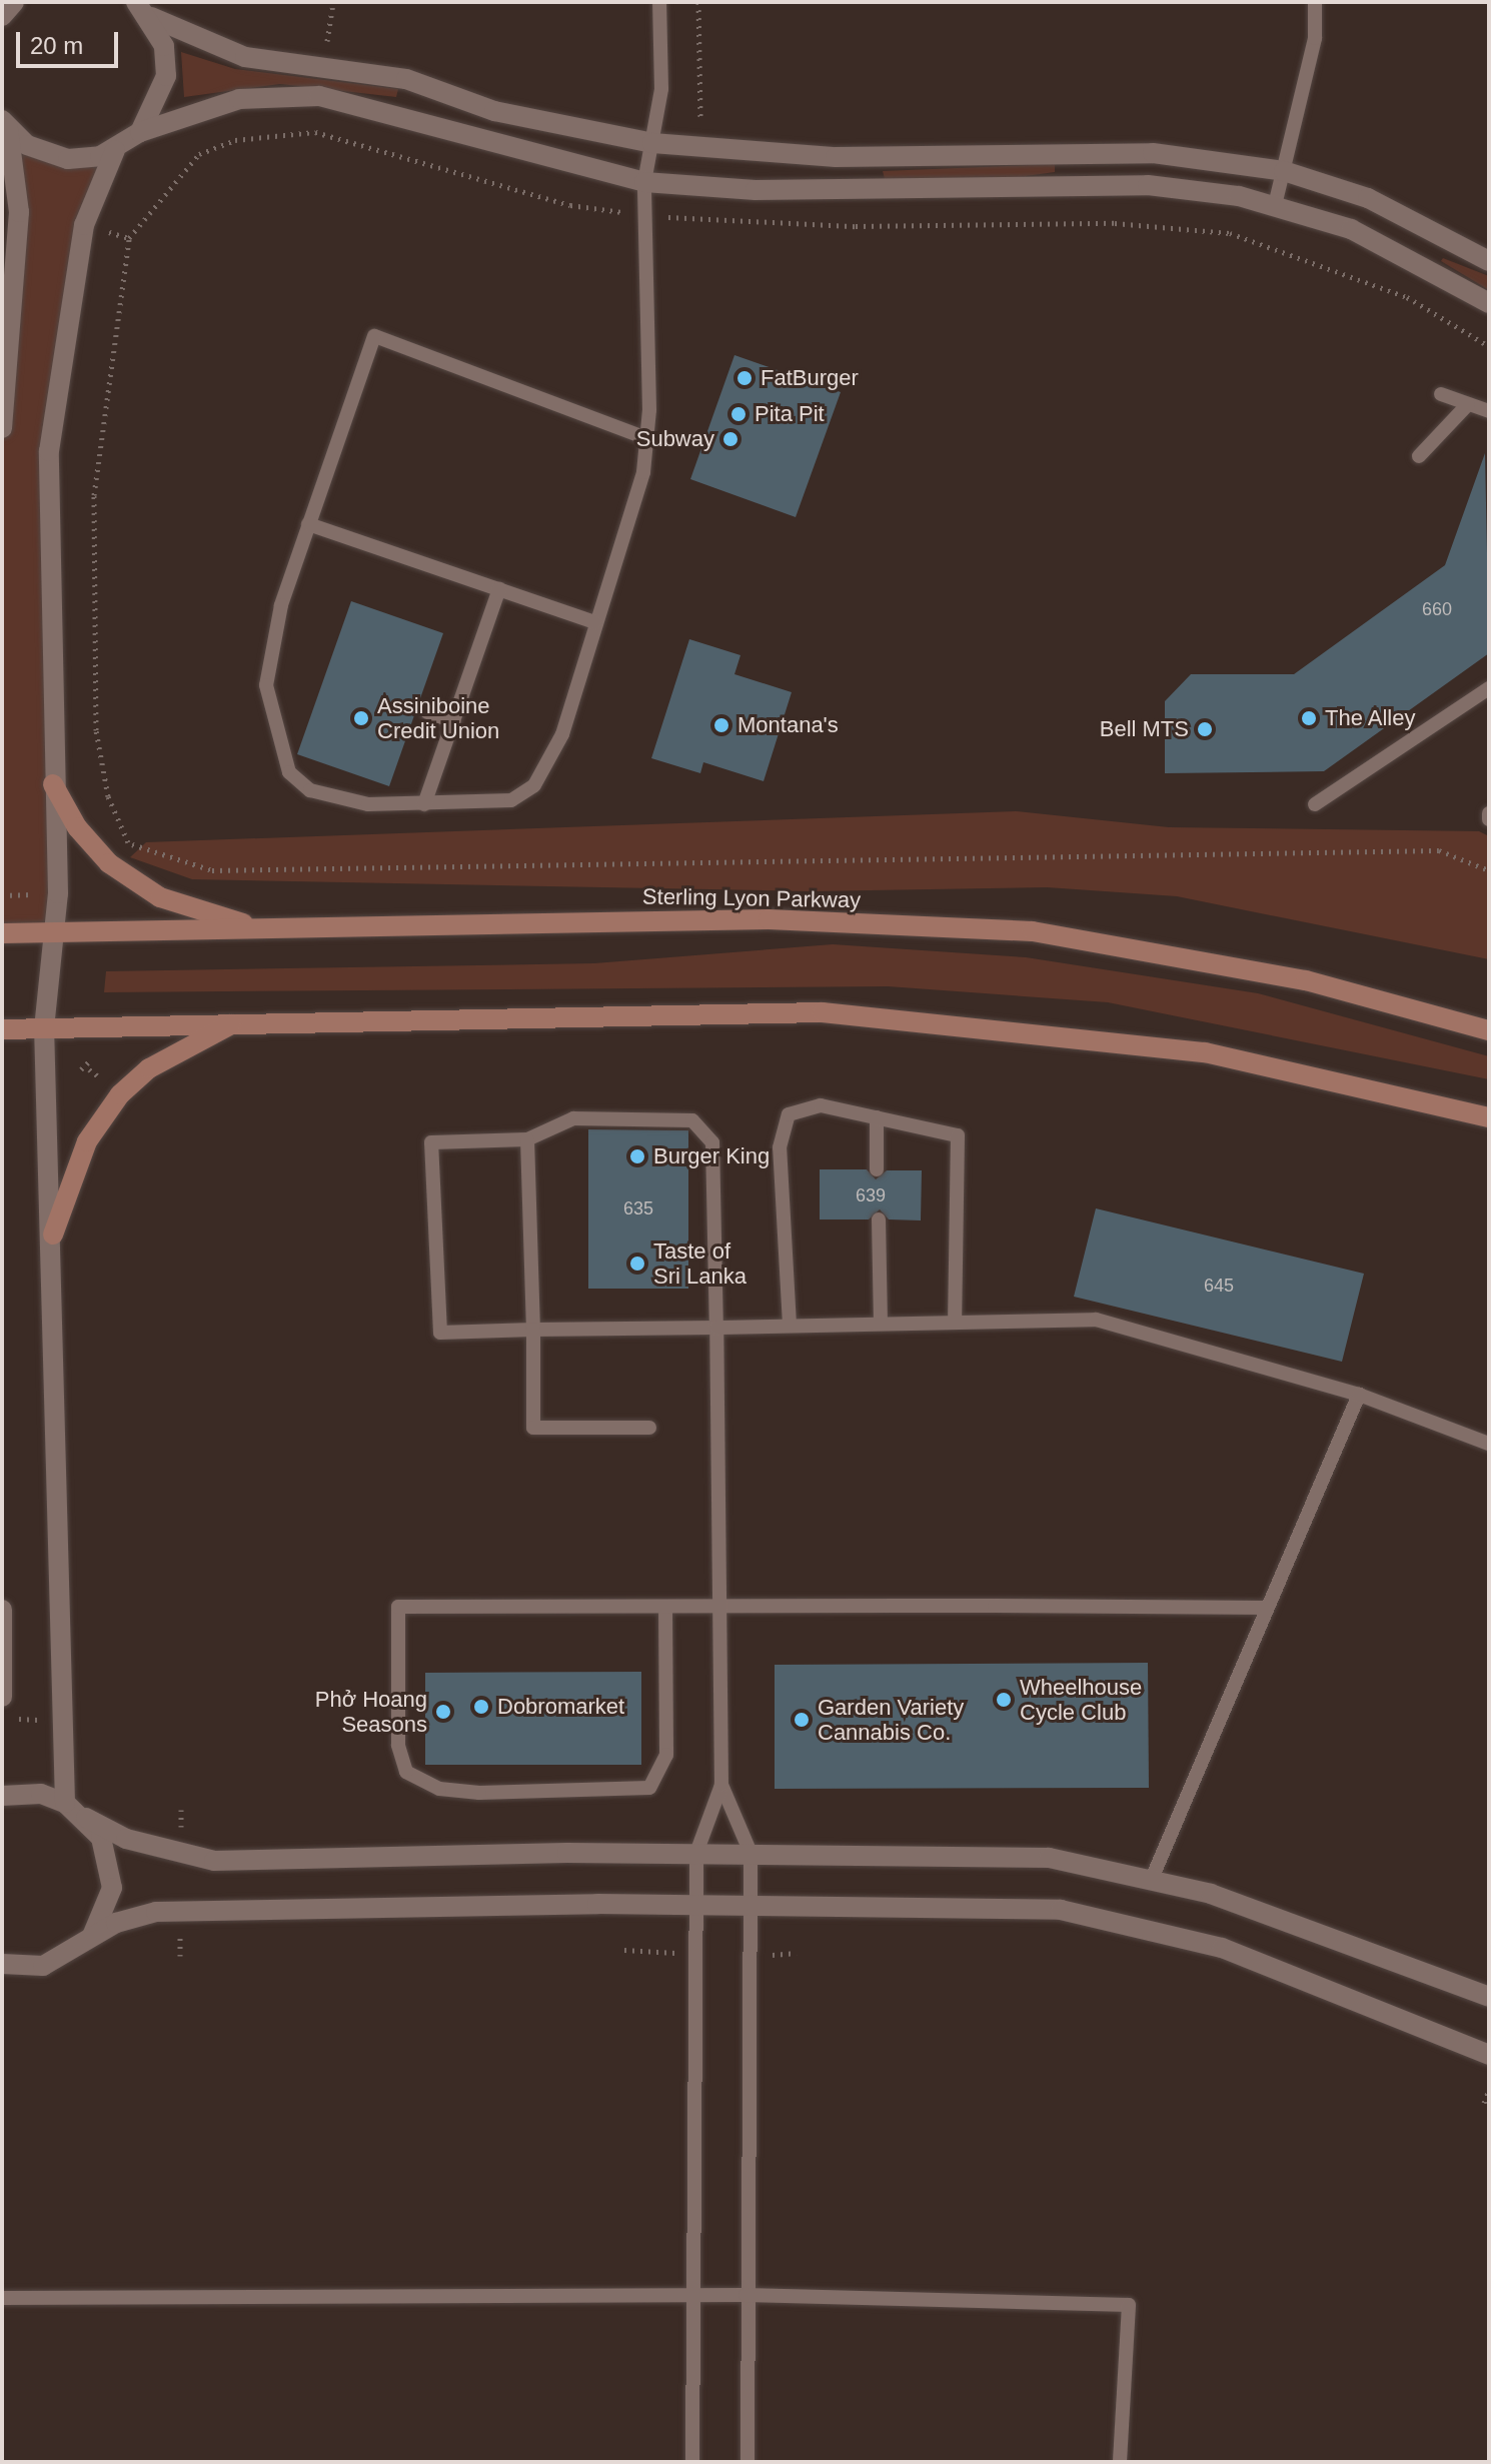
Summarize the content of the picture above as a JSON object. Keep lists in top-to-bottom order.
{
  "streets": {
    "main road": ["Sterling Lyon Parkway"]
  },
  "places": [
    "FatBurger",
    "Pita Pit",
    "Subway",
    "Assiniboine Credit Union",
    "The Alley",
    "Montana's",
    "Bell MTS",
    "Burger King",
    "Taste of Sri Lanka",
    "Wheelhouse Cycle Club",
    "Dobromarket",
    "Phở Hoang Seasons",
    "Garden Variety Cannabis Co."
  ],
  "house_numbers": [
    "660",
    "639",
    "635",
    "645"
  ],
  "scale_bar": "20 m"
}
